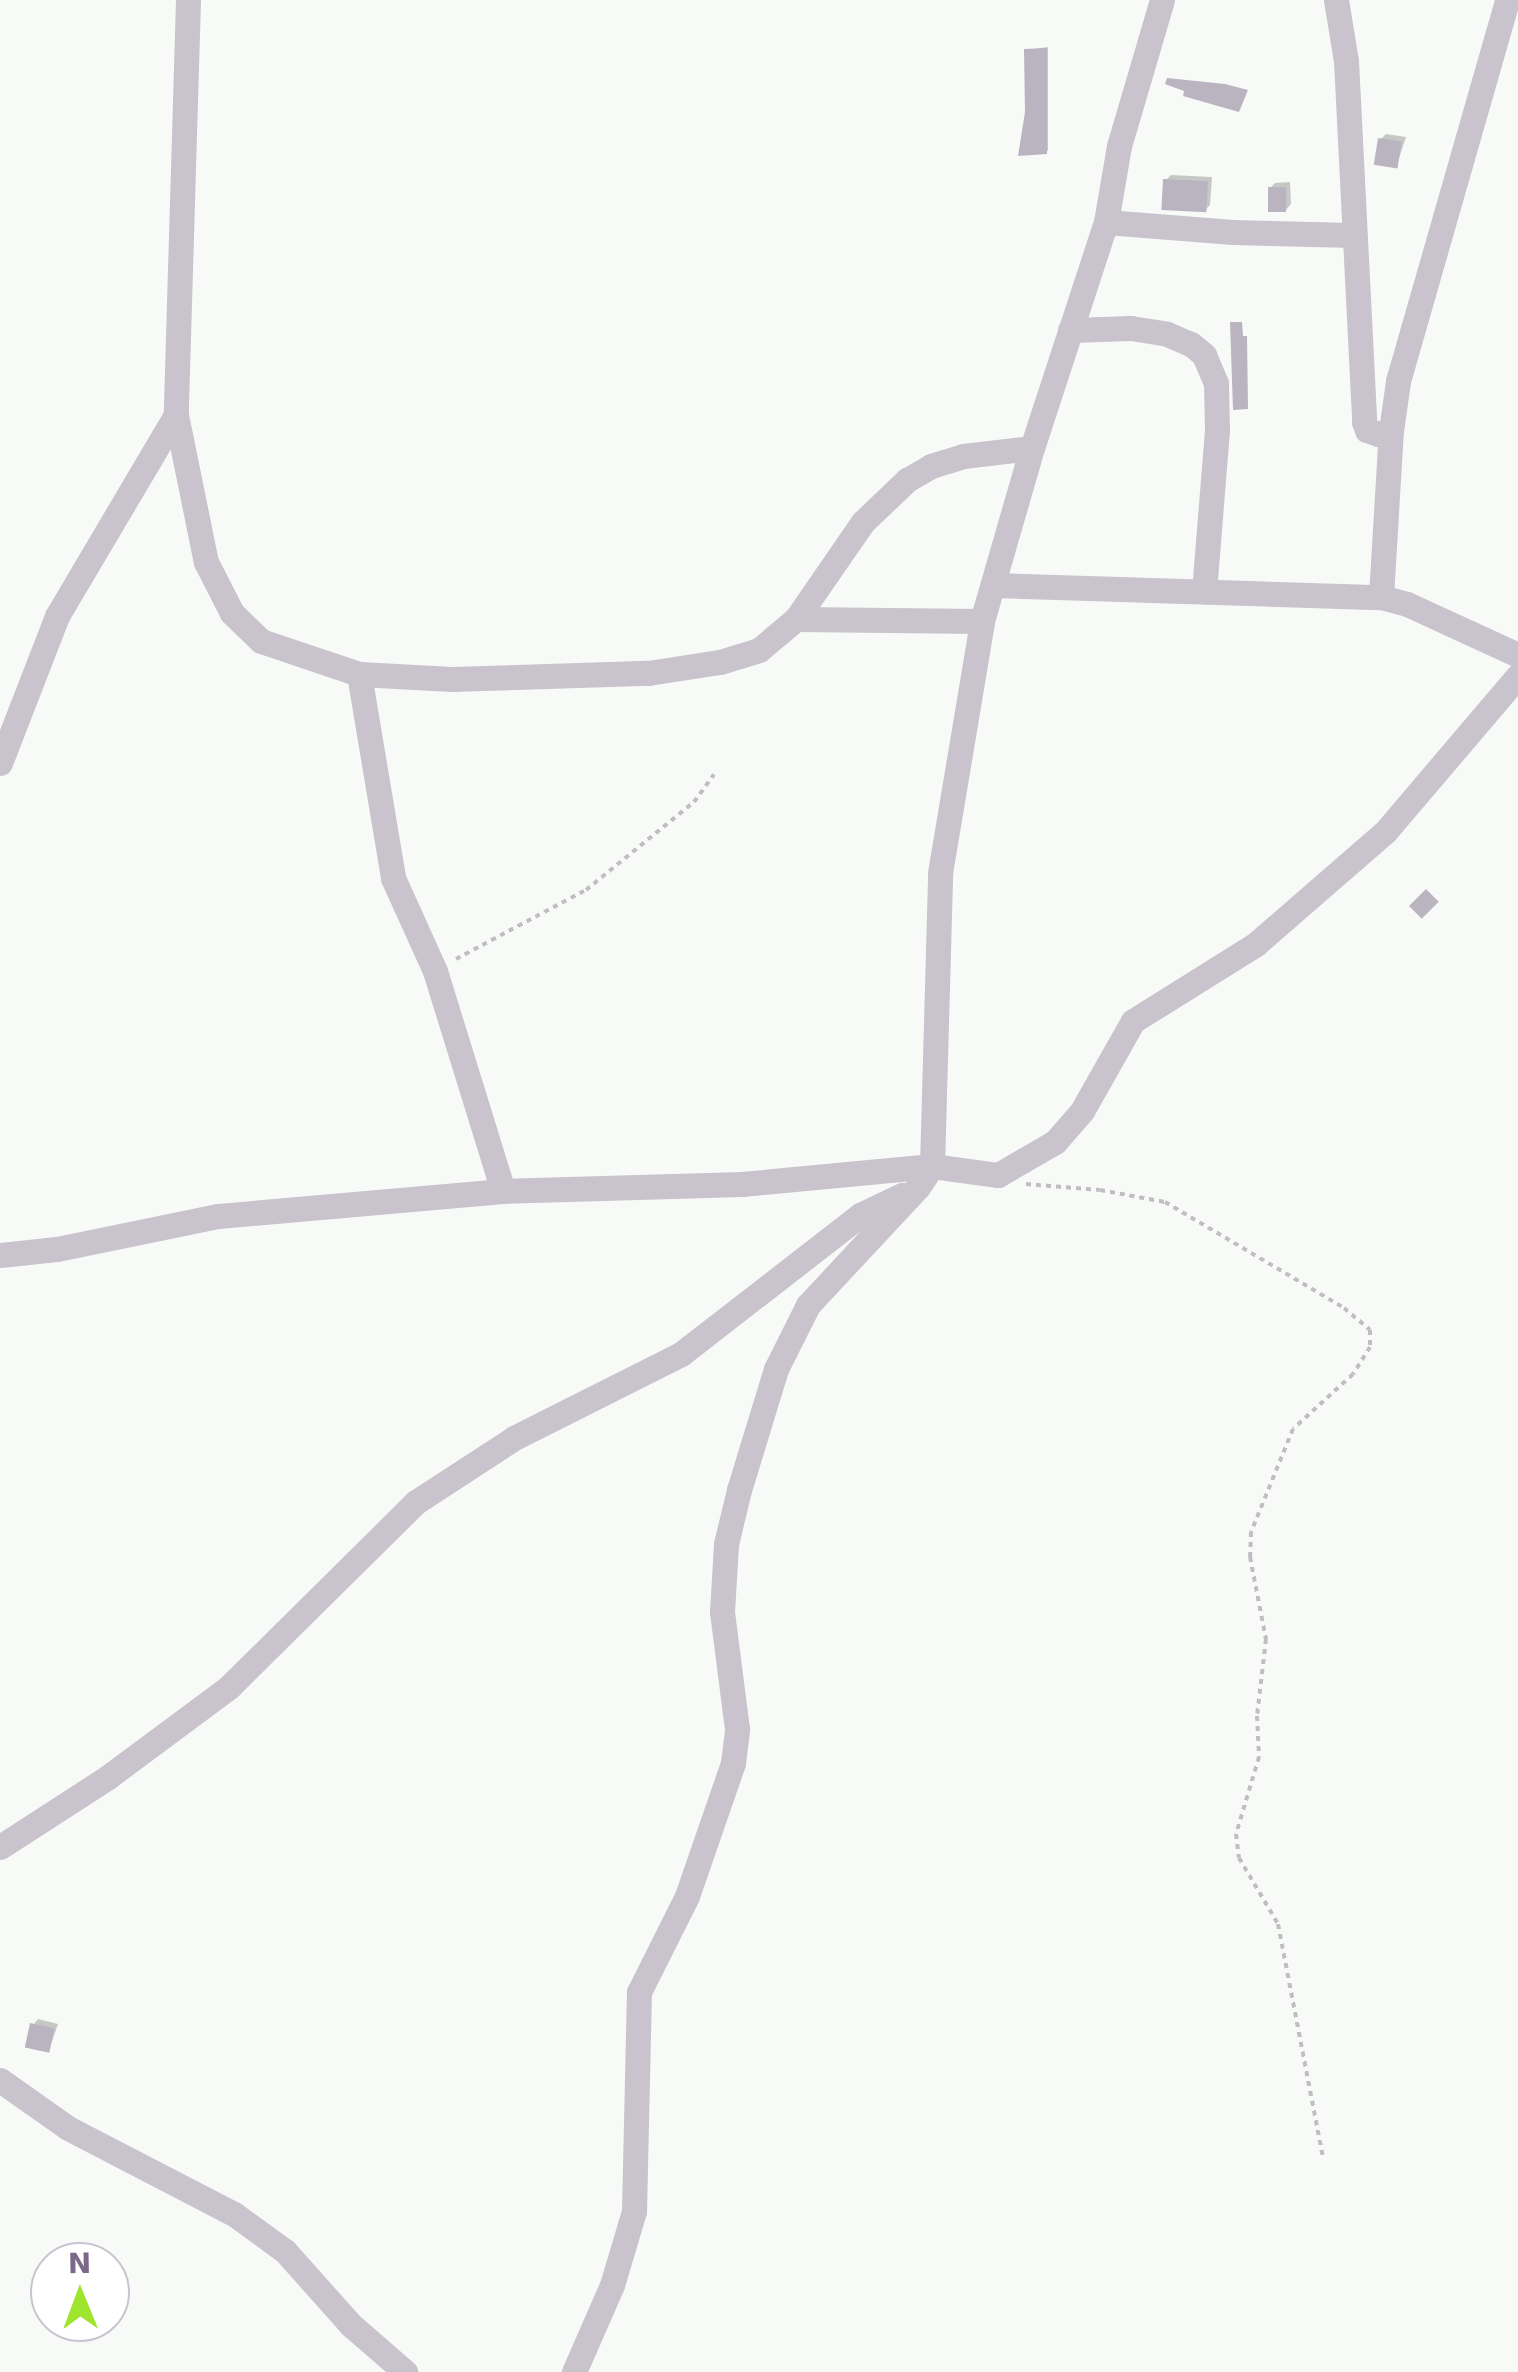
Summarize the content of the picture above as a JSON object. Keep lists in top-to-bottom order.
{
  "north": "top"
}
